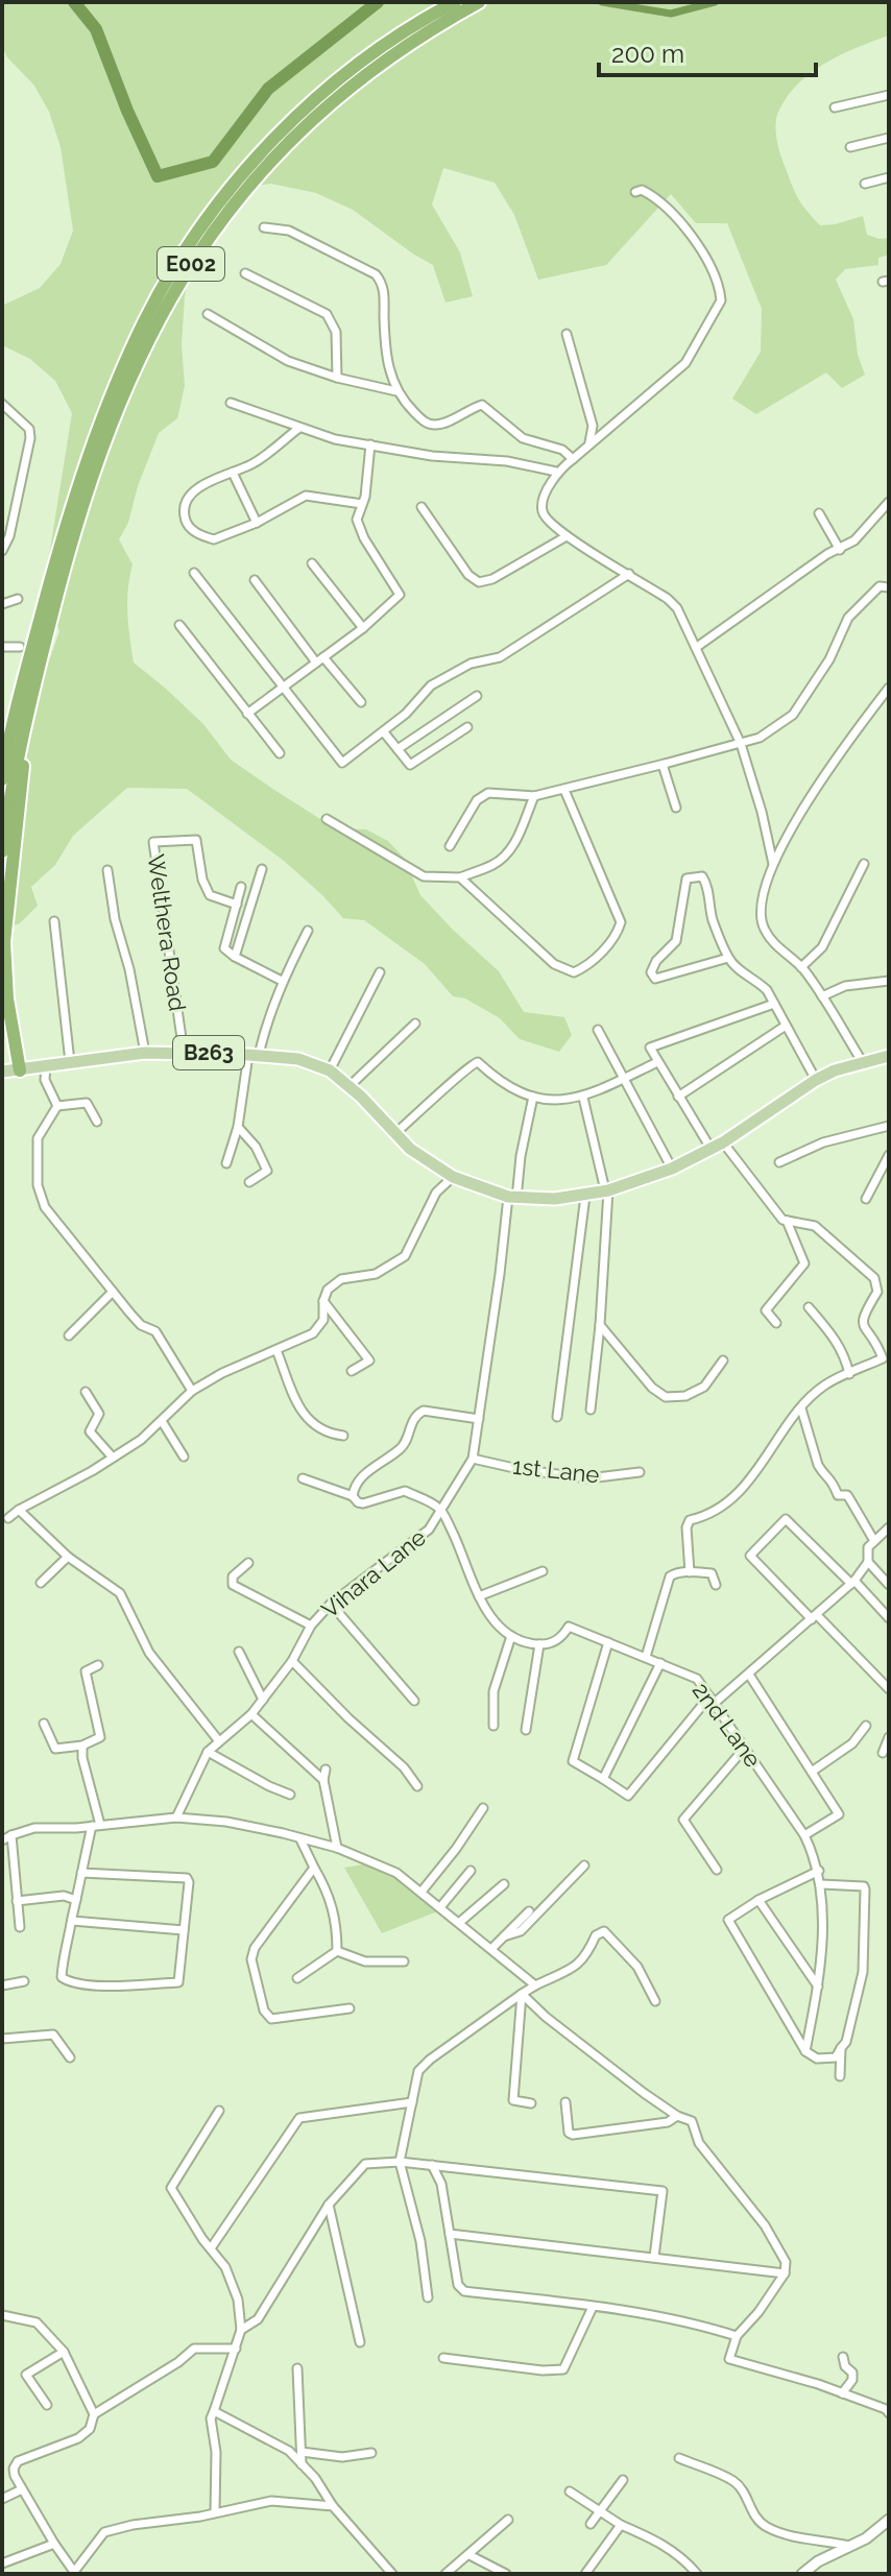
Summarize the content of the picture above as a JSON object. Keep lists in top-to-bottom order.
{
  "streets": {
    "highway": ["E002"],
    "main road": ["B263"],
    "street": [
      "Welthera Road",
      "1st Lane",
      "Vihara Lane",
      "2nd Lane"
    ]
  },
  "crossings": [
    ["Welthera Road", "B263"],
    ["B263", "Vihara Lane"],
    ["1st Lane", "Vihara Lane"]
  ],
  "scale_bar": "200 m"
}
